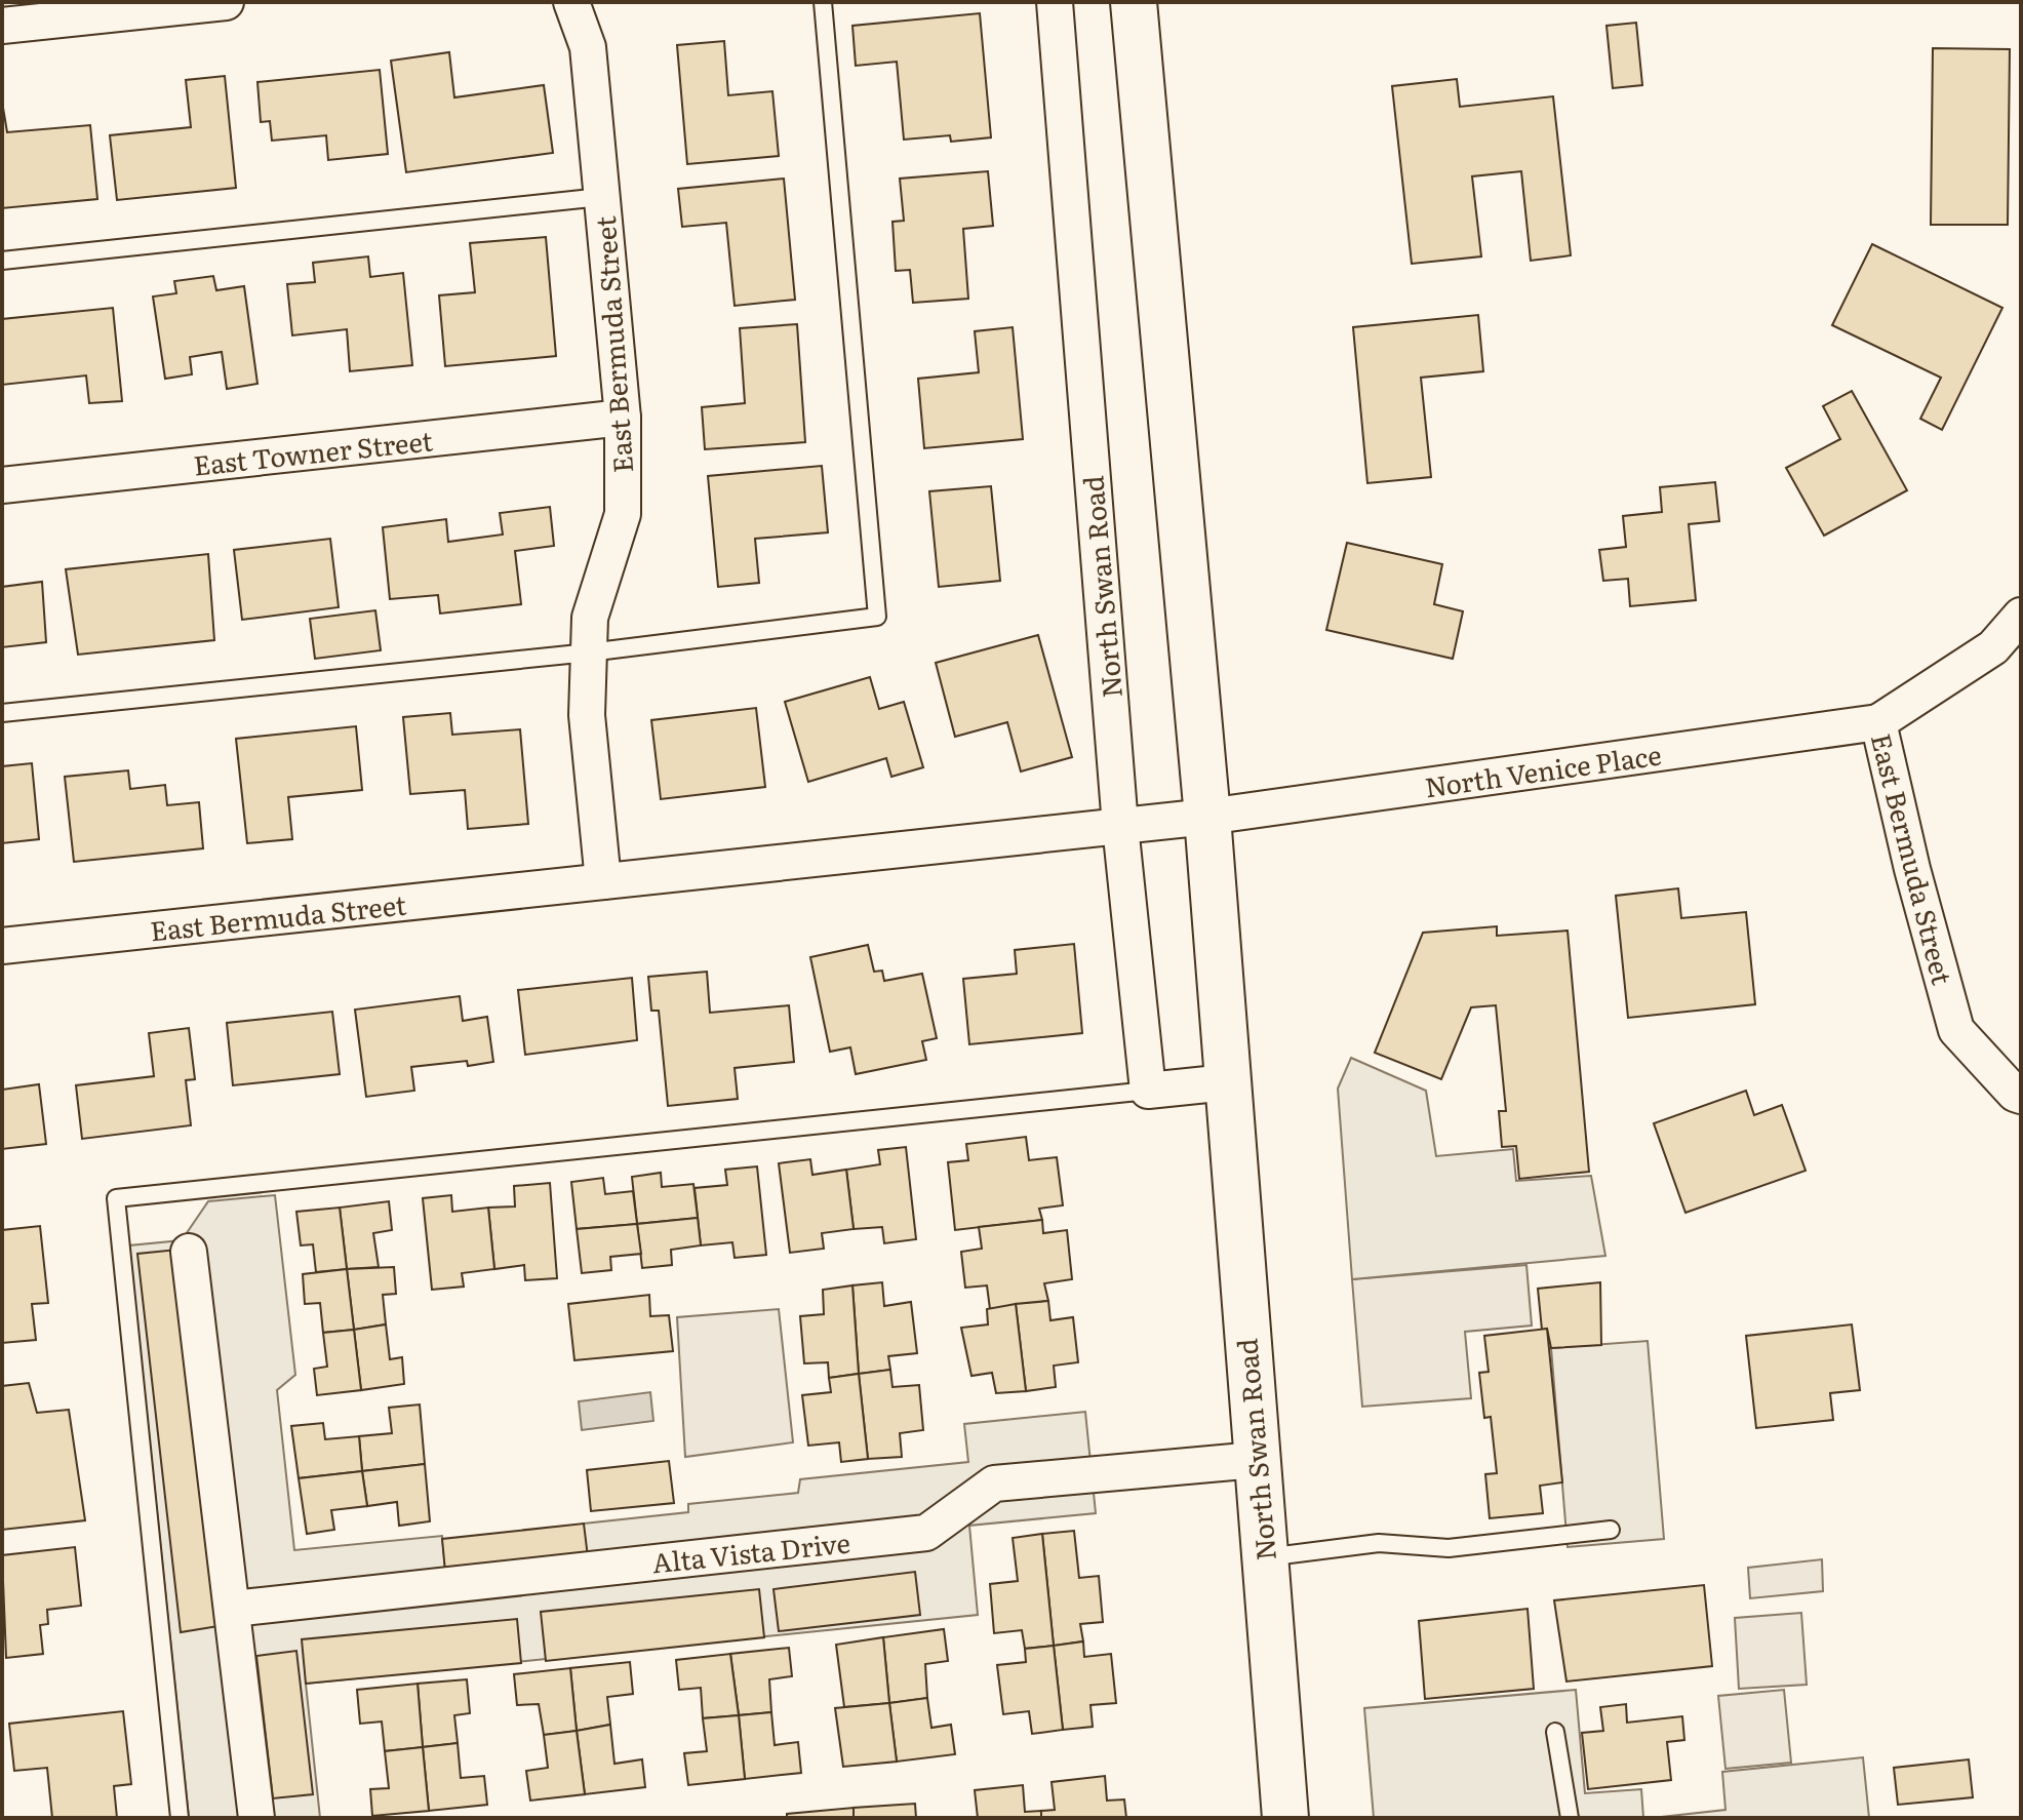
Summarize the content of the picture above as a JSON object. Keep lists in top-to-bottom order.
{
  "streets": {
    "main road": ["North Swan Road"],
    "street": [
      "East Bermuda Street",
      "East Towner Street",
      "North Venice Place",
      "Alta Vista Drive"
    ]
  },
  "crossings": [
    ["East Bermuda Street", "East Towner Street"],
    ["East Bermuda Street", "North Swan Road"],
    ["East Bermuda Street", "North Venice Place"],
    ["North Swan Road", "North Venice Place"],
    ["North Swan Road", "Alta Vista Drive"]
  ]
}
